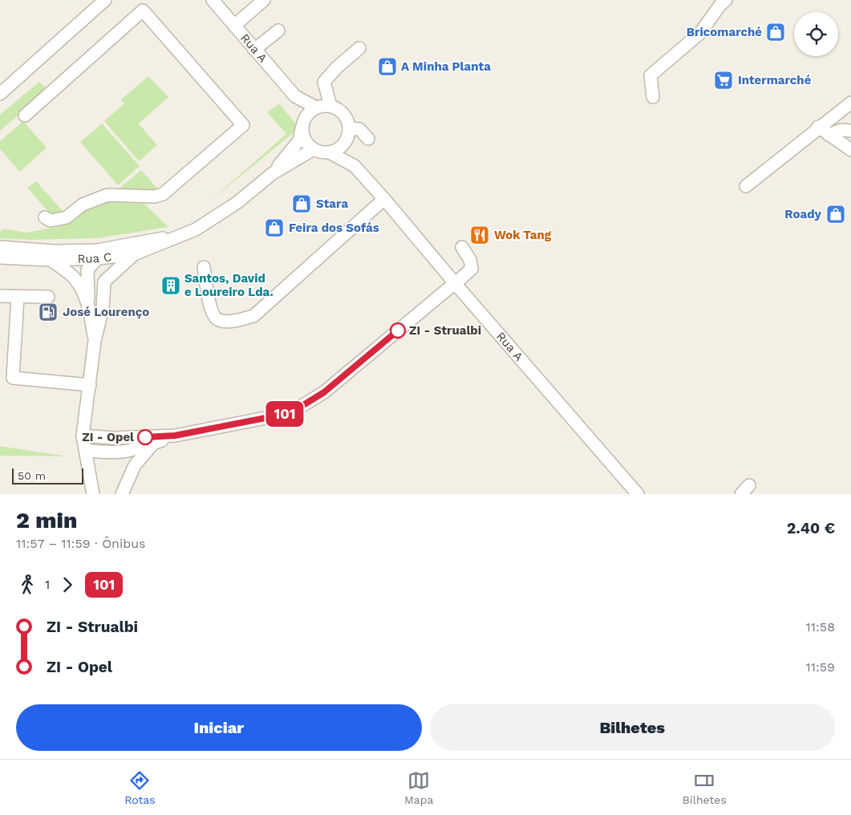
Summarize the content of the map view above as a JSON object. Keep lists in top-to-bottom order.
{
  "streets": {
    "street": ["Rua A", "Rua C"]
  },
  "crossings": [
    ["Rua A", "Rua C"]
  ],
  "places": {
    "shop": [
      "Bricomarché",
      "A Minha Planta",
      "Stara",
      "Roady",
      "Feira dos Sofás"
    ],
    "supermarket": ["Intermarché"],
    "restaurant": ["Wok Tang"],
    "building": ["Santos, David e Loureiro Lda."],
    "fuel station": ["José Lourenço"],
    "other": ["ZI - Strualbi", "ZI - Opel"]
  },
  "lines": ["bus line 101"],
  "scale_bar": "50 m",
  "page": {
    "on_map": "101",
    "scale": "50 m",
    "heading": ["2 min", "11:57 – 11:59 · Ônibus", "2.40 €"],
    "legs": ["1", "101"],
    "list": [
      {
        "name": "ZI - Strualbi",
        "value": "11:58"
      },
      {
        "name": "ZI - Opel",
        "value": "11:59"
      }
    ],
    "buttons": ["Iniciar", "Bilhetes"],
    "tabs": ["Rotas", "Mapa", "Bilhetes"]
  }
}
